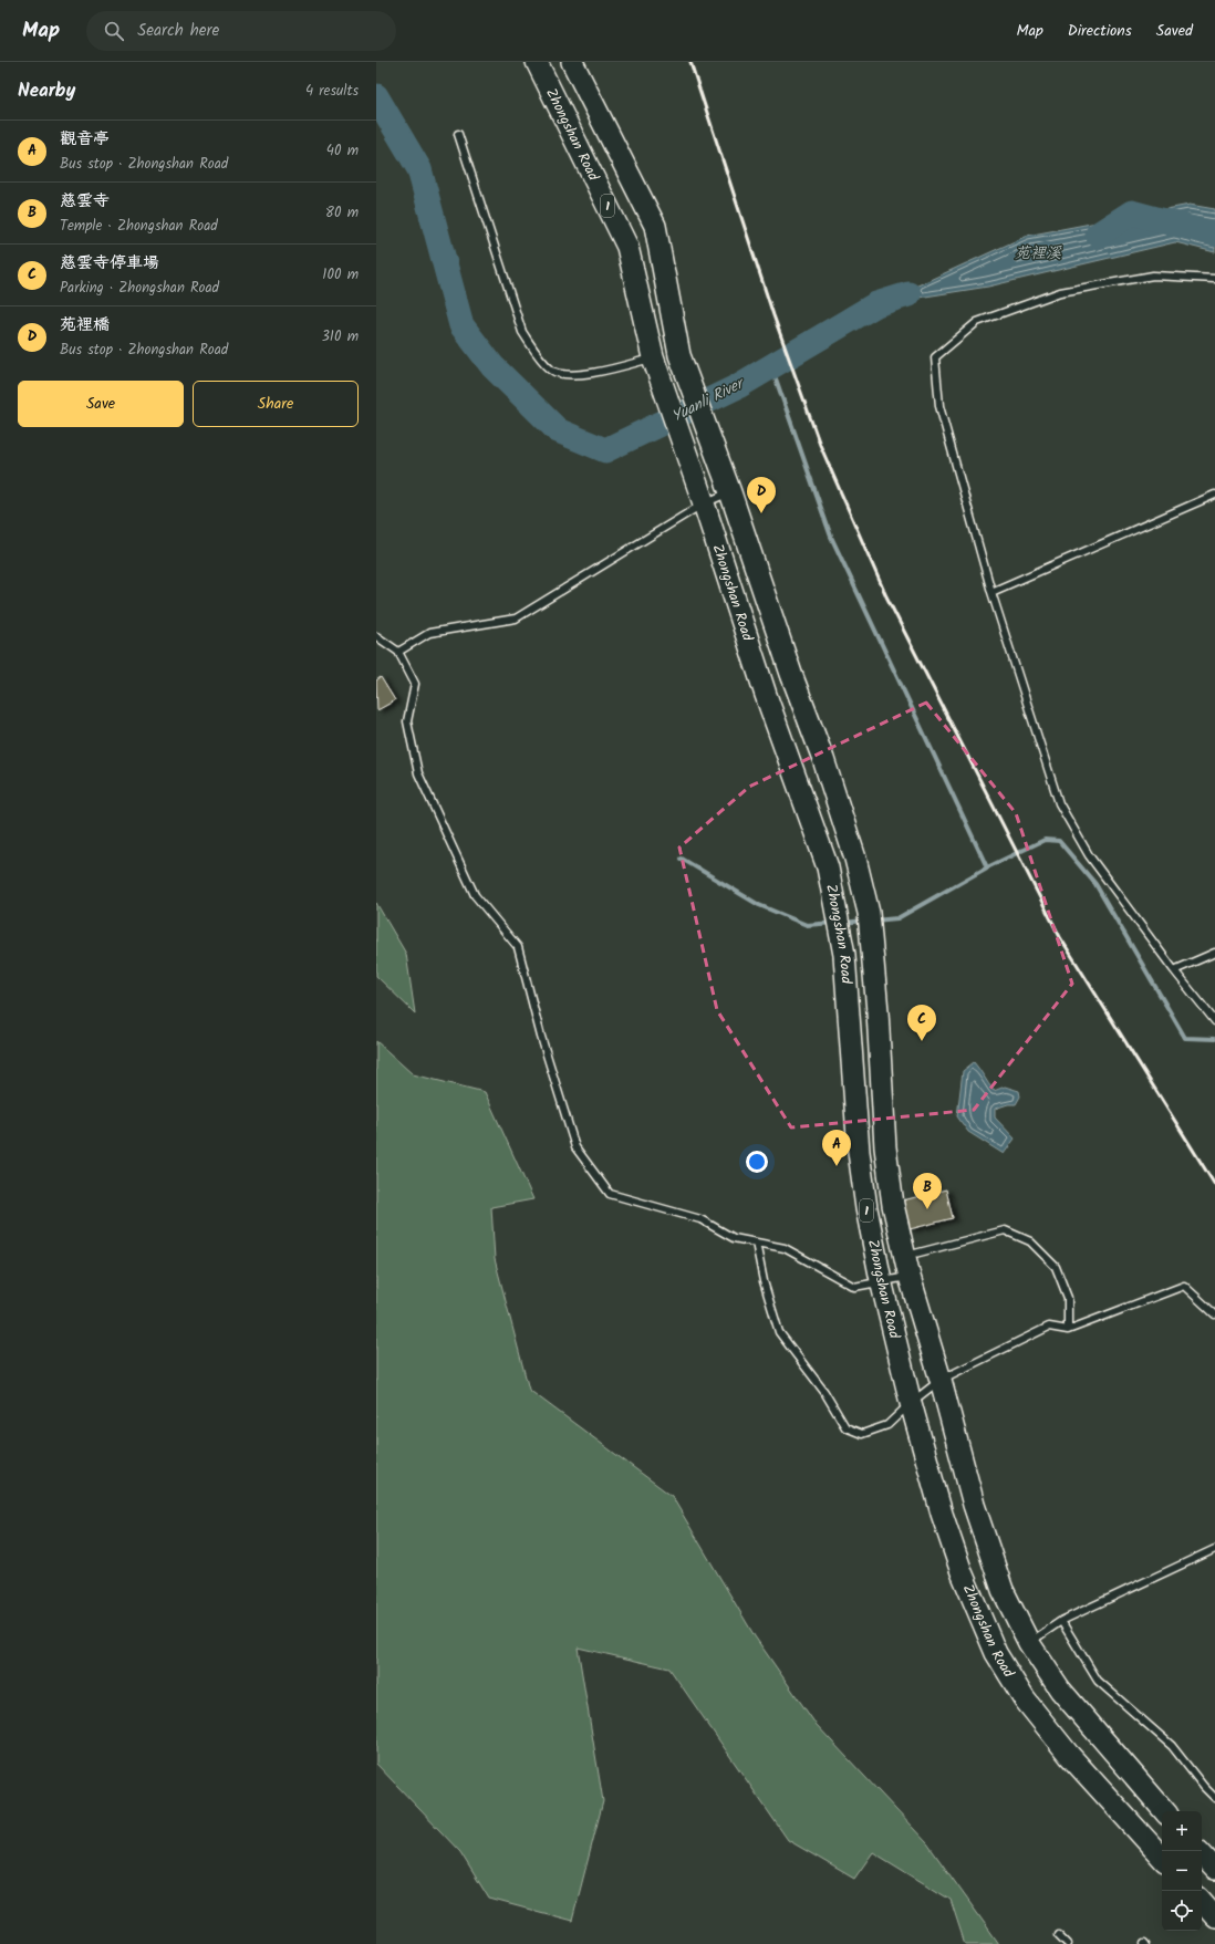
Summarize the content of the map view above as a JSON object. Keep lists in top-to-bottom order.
{
  "streets": {
    "main road": ["Zhongshan Road", "1"]
  },
  "crossings": [
    ["Zhongshan Road", "1"]
  ],
  "water": ["苑裡溪", "Yuanli River"],
  "page": {
    "header": "Map",
    "search": "Search here",
    "nav": ["Map", "Directions", "Saved"],
    "heading": ["Nearby", "4 results"],
    "list": [
      {
        "mark": "A",
        "name": "觀音亭",
        "note": "Bus stop · Zhongshan Road",
        "value": "40 m"
      },
      {
        "mark": "B",
        "name": "慈雲寺",
        "note": "Temple · Zhongshan Road",
        "value": "80 m"
      },
      {
        "mark": "C",
        "name": "慈雲寺停車場",
        "note": "Parking · Zhongshan Road",
        "value": "100 m"
      },
      {
        "mark": "D",
        "name": "苑裡橋",
        "note": "Bus stop · Zhongshan Road",
        "value": "310 m"
      }
    ],
    "buttons": ["Save", "Share"],
    "pins": [
      "D",
      "C",
      "A",
      "B"
    ],
    "map_buttons": ["+", "−"]
  }
}
